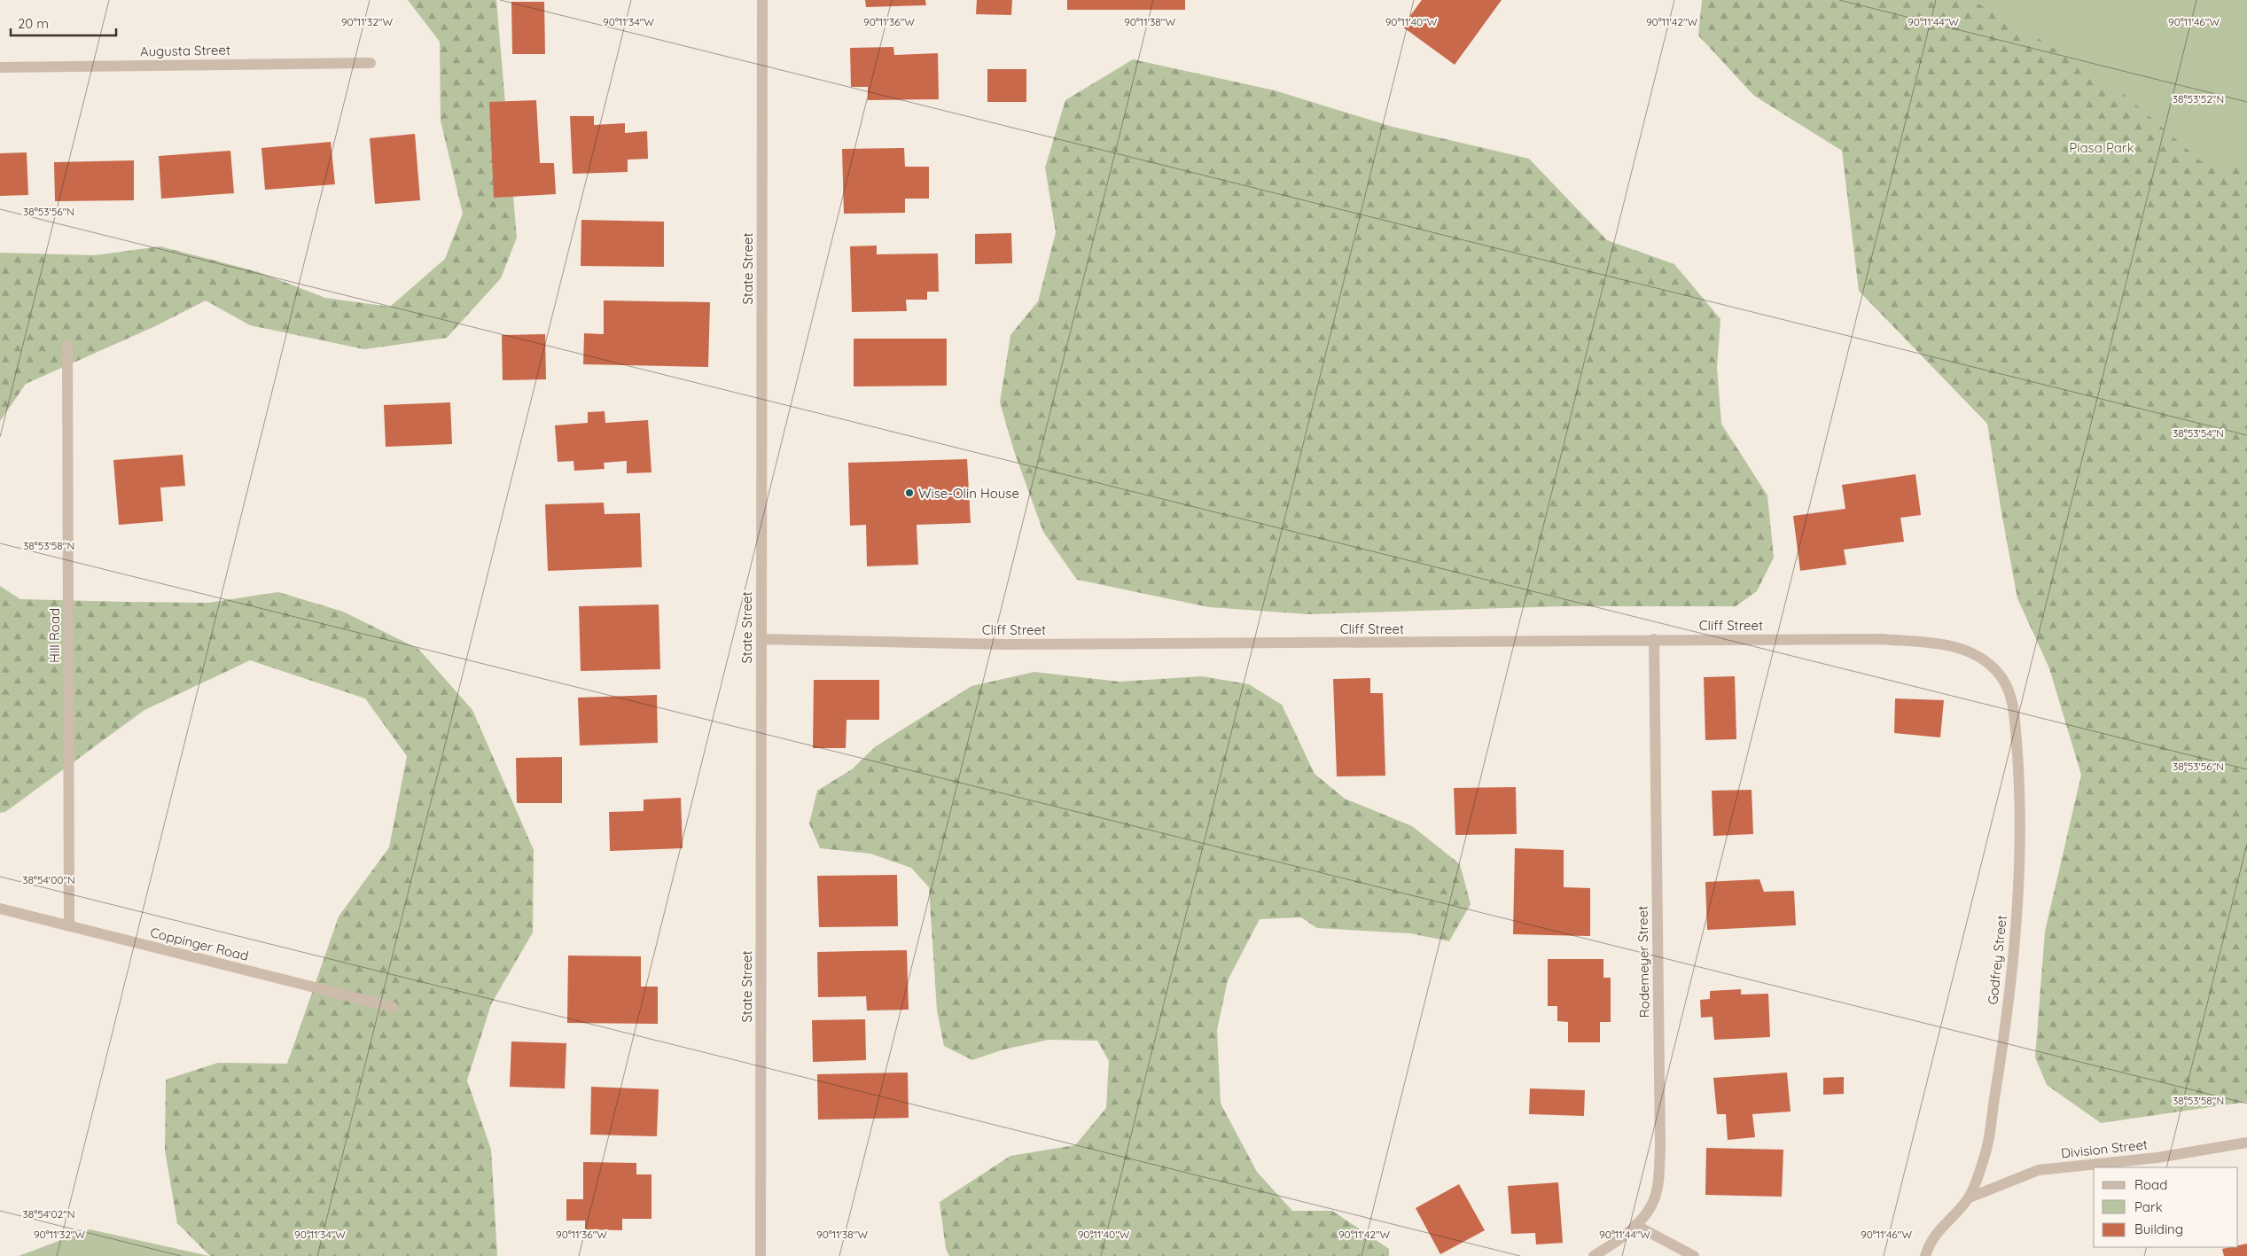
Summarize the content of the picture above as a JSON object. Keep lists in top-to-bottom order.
{
  "streets": {
    "street": [
      "Augusta Street",
      "State Street",
      "Cliff Street",
      "Hill Road",
      "Coppinger Road",
      "Godfrey Street",
      "Rodemeyer Street",
      "Division Street"
    ]
  },
  "crossings": [
    ["State Street", "Cliff Street"],
    ["Cliff Street", "Godfrey Street"],
    ["Cliff Street", "Rodemeyer Street"],
    ["Hill Road", "Coppinger Road"],
    ["Godfrey Street", "Division Street"]
  ],
  "parks": ["Piasa Park"],
  "places": ["Wise-Olin House"],
  "legend": ["Road", "Park", "Building"],
  "scale_bar": "20 m",
  "coordinates": [
    "90°11'32\"W",
    "90°11'34\"W",
    "90°11'36\"W",
    "90°11'38\"W",
    "90°11'40\"W",
    "90°11'42\"W",
    "90°11'44\"W",
    "90°11'46\"W",
    "38°53'52\"N",
    "38°53'56\"N",
    "38°53'54\"N",
    "38°53'58\"N",
    "38°54'00\"N",
    "38°54'02\"N"
  ]
}
